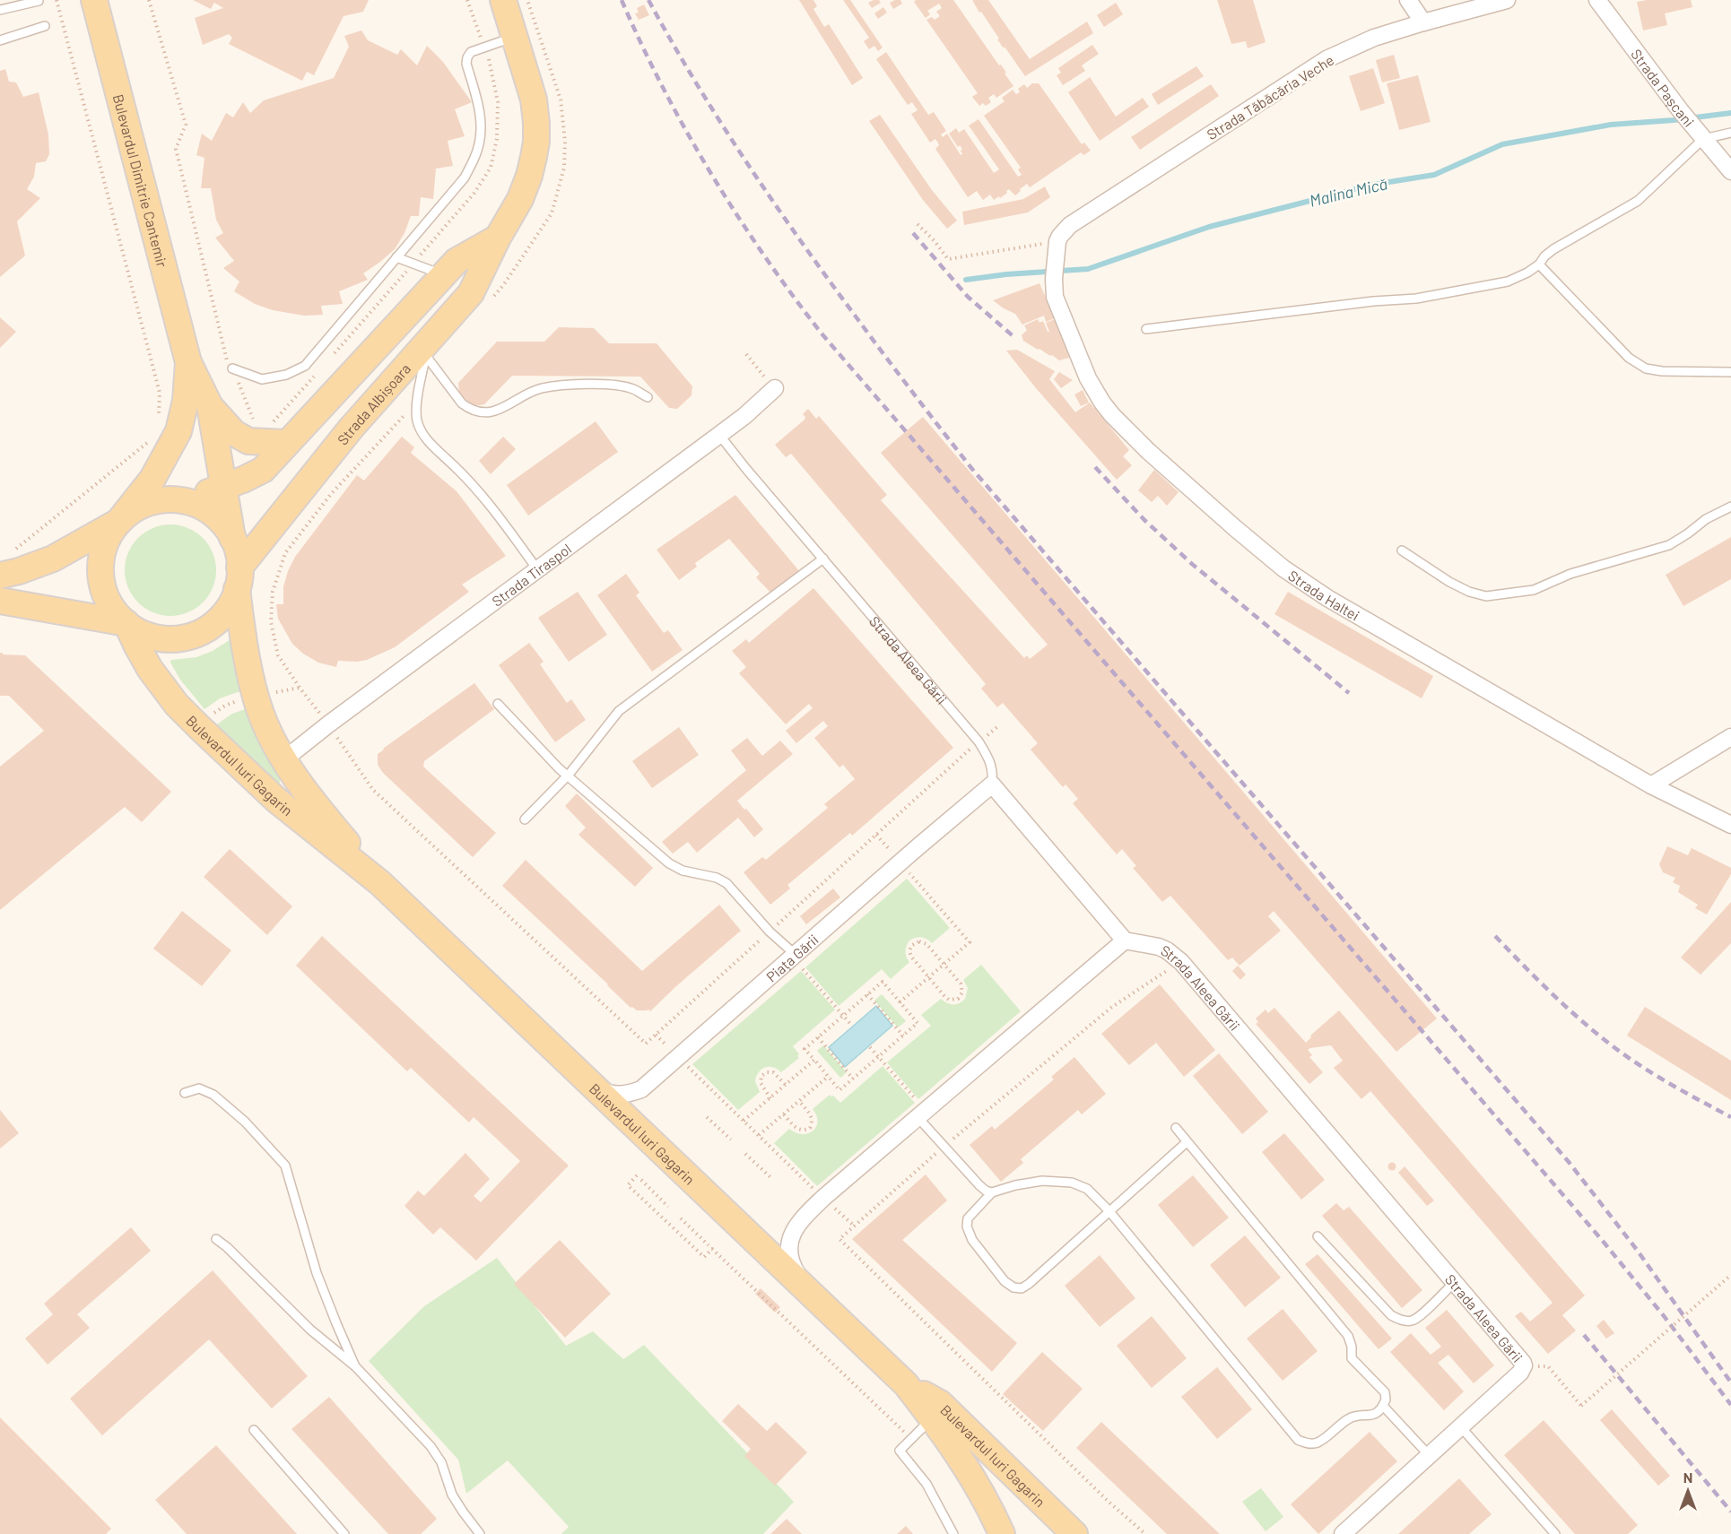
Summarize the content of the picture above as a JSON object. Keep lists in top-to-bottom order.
{
  "streets": {
    "main road": ["Bulevardul Dimitrie Cantemir", "Strada Albișoara", "Bulevardul Iuri Gagarin"],
    "street": [
      "Strada Pașcani",
      "Strada Tăbăcăria Veche",
      "Strada Tiraspol",
      "Strada Haltei",
      "Strada Aleea Gării",
      "Piața Gării"
    ]
  },
  "crossings": [
    ["Strada Tăbăcăria Veche", "Strada Haltei"],
    ["Bulevardul Dimitrie Cantemir", "Strada Albișoara"],
    ["Bulevardul Dimitrie Cantemir", "Bulevardul Iuri Gagarin"],
    ["Strada Albișoara", "Bulevardul Iuri Gagarin"],
    ["Strada Tiraspol", "Strada Aleea Gării"],
    ["Strada Tiraspol", "Bulevardul Iuri Gagarin"],
    ["Strada Aleea Gării", "Piața Gării"],
    ["Bulevardul Iuri Gagarin", "Piața Gării"]
  ],
  "water": ["Malina Mică"],
  "north": "top"
}
